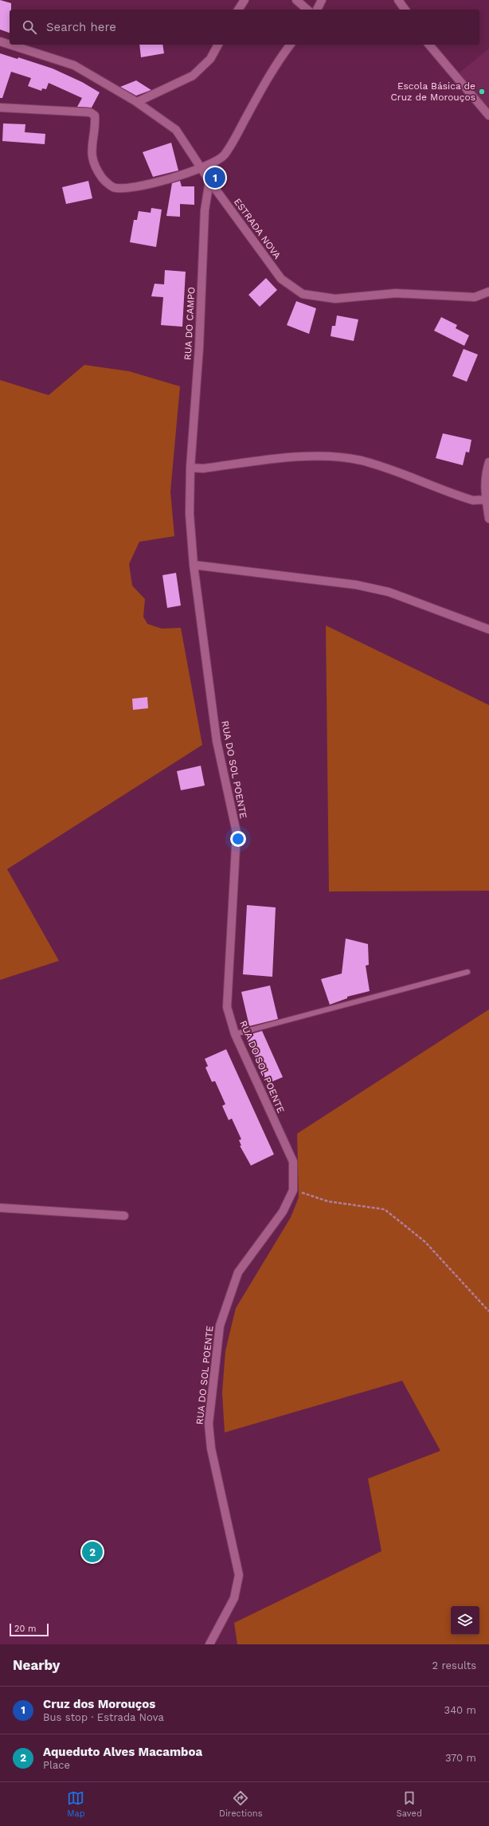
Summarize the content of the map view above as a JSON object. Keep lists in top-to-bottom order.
{
  "streets": {
    "street": ["ESTRADA NOVA", "RUA DO CAMPO", "RUA DO SOL POENTE"]
  },
  "crossings": [
    ["ESTRADA NOVA", "RUA DO CAMPO"],
    ["RUA DO CAMPO", "RUA DO SOL POENTE"]
  ],
  "places": ["Escola Básica de Cruz de Morouços"],
  "scale_bar": "20 m",
  "page": {
    "search": "Search here",
    "pins": ["1", "2"],
    "scale": "20 m",
    "heading": ["Nearby", "2 results"],
    "list": [
      {
        "mark": "1",
        "name": "Cruz dos Morouços",
        "note": "Bus stop · Estrada Nova",
        "value": "340 m"
      },
      {
        "mark": "2",
        "name": "Aqueduto Alves Macamboa",
        "note": "Place",
        "value": "370 m"
      }
    ],
    "nav": ["Map", "Directions", "Saved"]
  }
}
